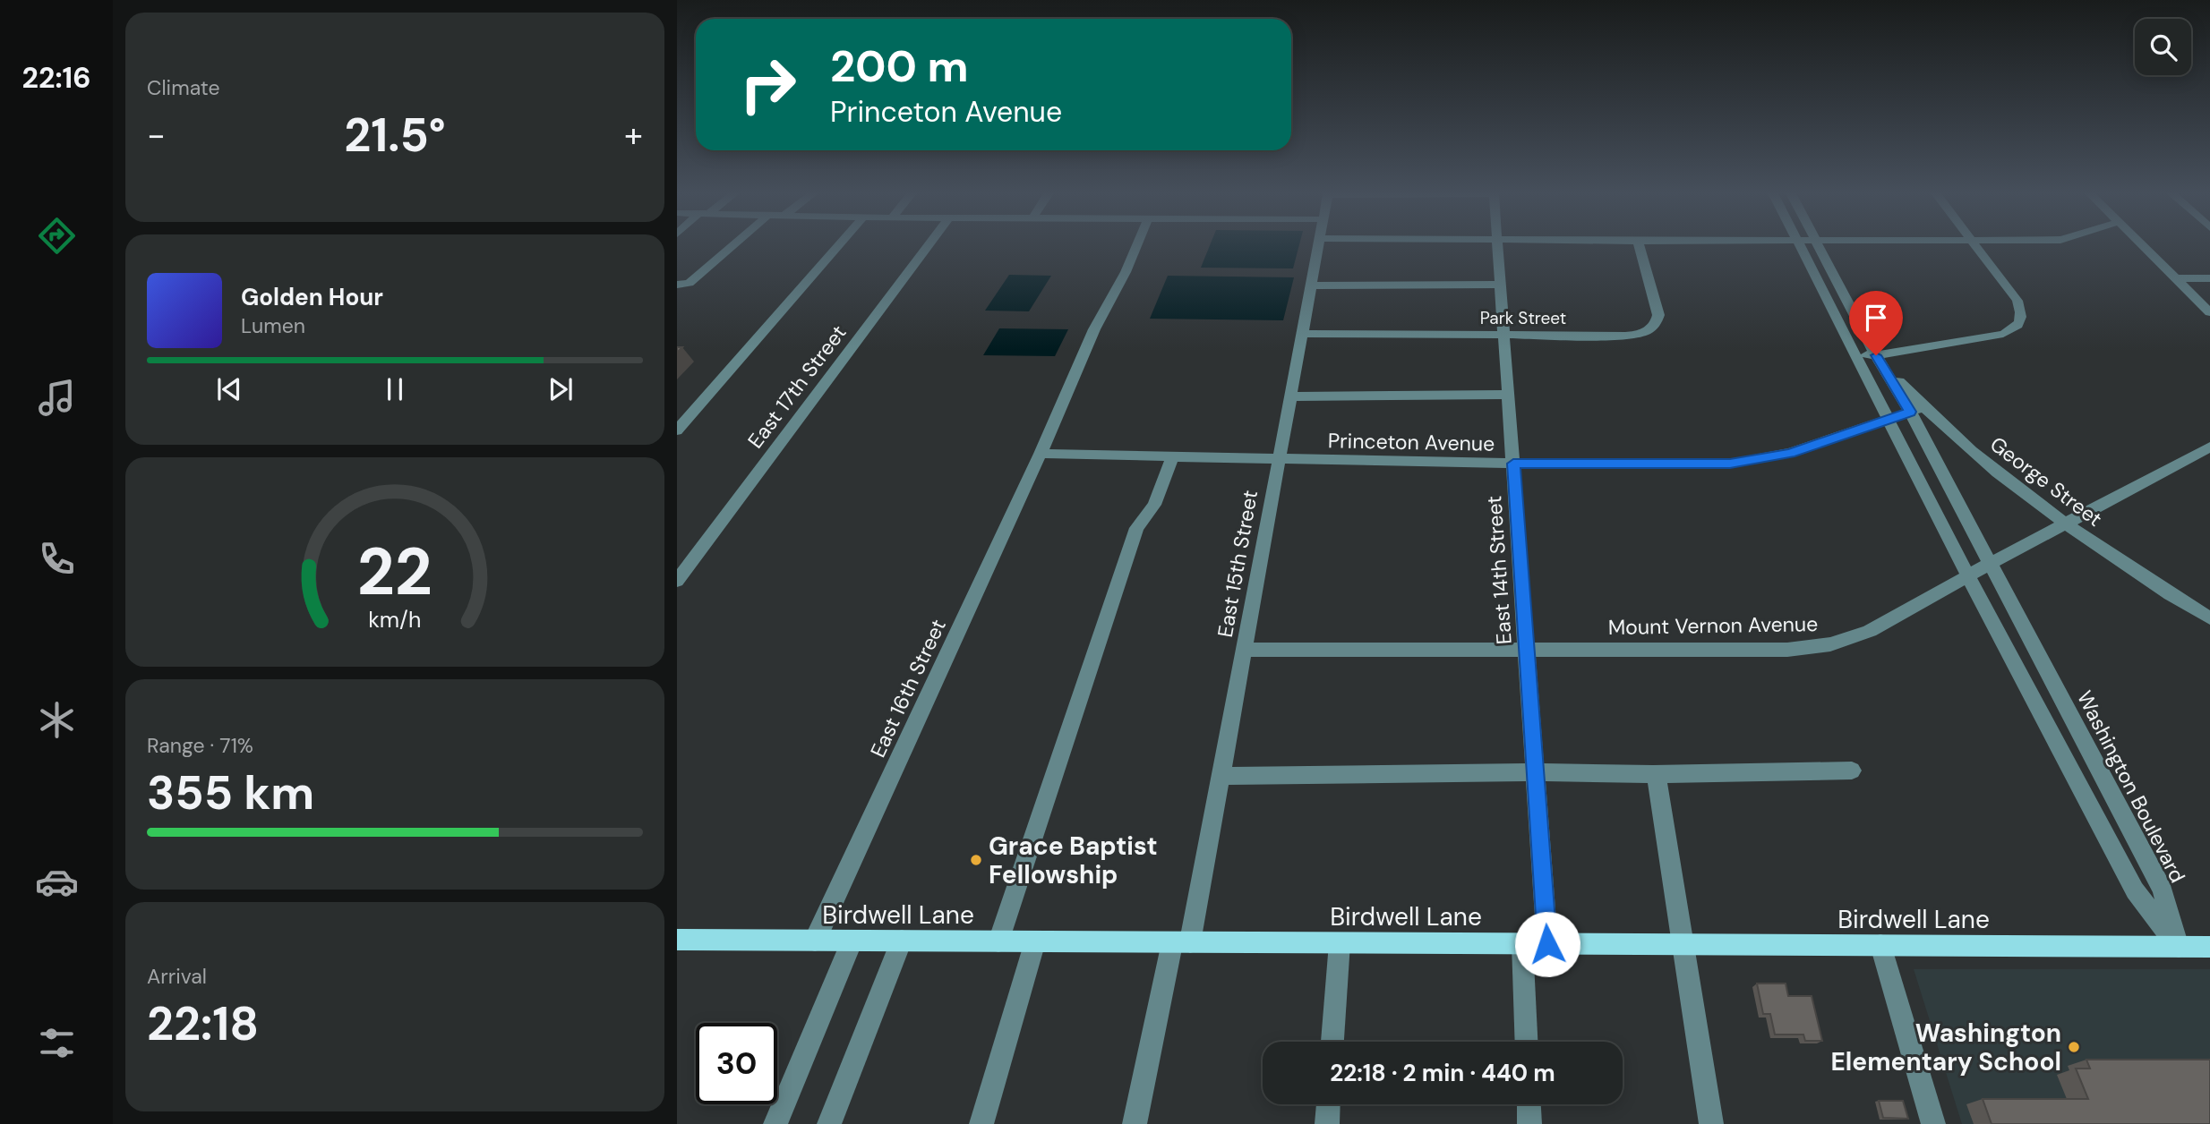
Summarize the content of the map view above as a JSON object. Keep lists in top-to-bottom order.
{
  "streets": {
    "main road": ["Birdwell Lane"],
    "street": [
      "Park Street",
      "East 17th Street",
      "Princeton Avenue",
      "George Street",
      "East 15th Street",
      "East 14th Street",
      "Mount Vernon Avenue",
      "East 16th Street",
      "Washington Boulevard"
    ]
  },
  "crossings": [
    ["Park Street", "East 15th Street"],
    ["Park Street", "East 14th Street"],
    ["Princeton Avenue", "George Street"],
    ["Princeton Avenue", "East 15th Street"],
    ["Princeton Avenue", "East 14th Street"],
    ["Princeton Avenue", "East 16th Street"],
    ["Princeton Avenue", "Washington Boulevard"],
    ["George Street", "Mount Vernon Avenue"],
    ["George Street", "Washington Boulevard"],
    ["East 15th Street", "Mount Vernon Avenue"],
    ["East 15th Street", "Birdwell Lane"],
    ["East 14th Street", "Mount Vernon Avenue"],
    ["East 14th Street", "Birdwell Lane"],
    ["Mount Vernon Avenue", "Washington Boulevard"],
    ["East 16th Street", "Birdwell Lane"],
    ["Washington Boulevard", "Birdwell Lane"]
  ],
  "places": ["Grace Baptist Fellowship", "Washington Elementary School"],
  "page": {
    "tabs": "22:16",
    "tile": [
      "Climate",
      ["Range · 71%", "355 km"],
      ["Arrival", "22:18"]
    ],
    "turn": ["200 m", "Princeton Avenue"],
    "heat": ["−", "21.5°", "+"],
    "song": ["Golden Hour", "Lumen"],
    "limit": "30",
    "trip": "22:18 · 2 min · 440 m",
    "gauge": ["22", "km/h"]
  }
}
